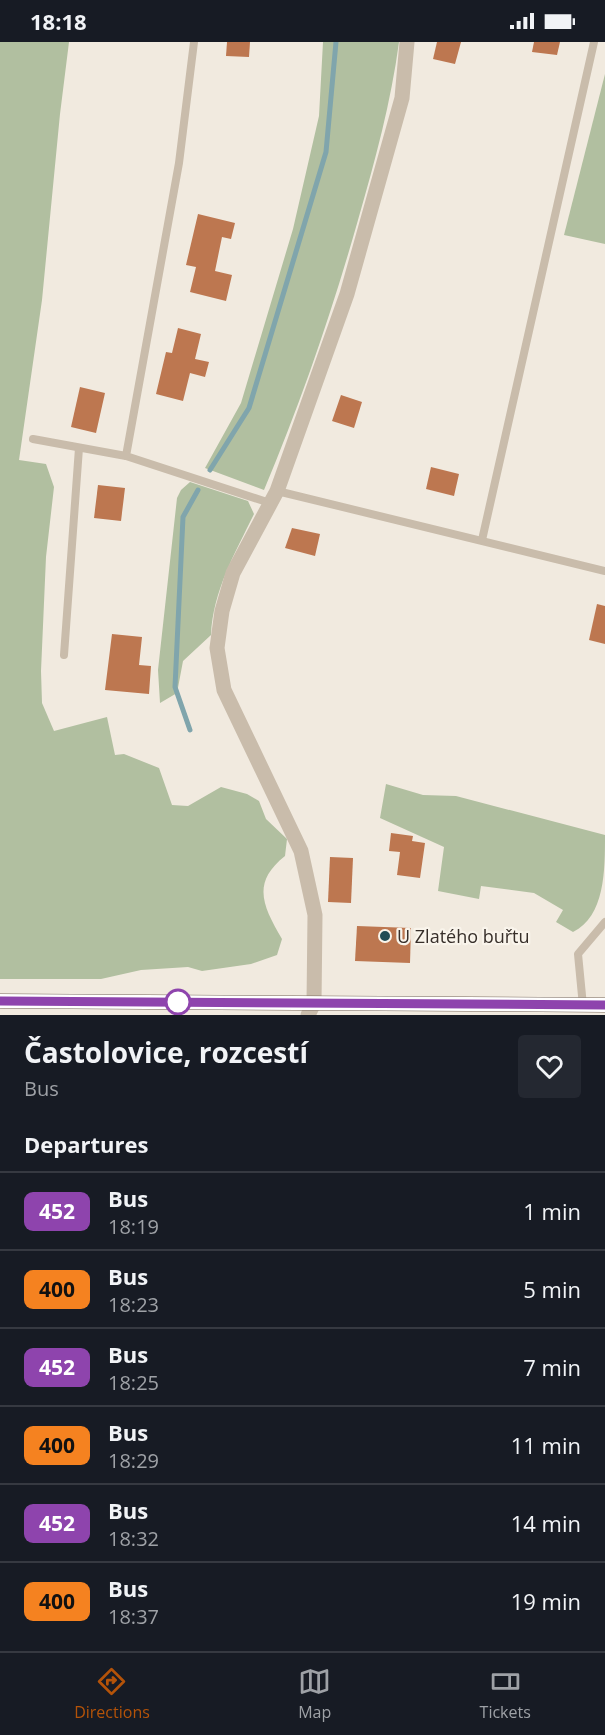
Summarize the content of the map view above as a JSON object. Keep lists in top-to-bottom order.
{
  "places": ["U Zlatého buřtu"],
  "lines": ["bus line 452"],
  "page": {
    "status": "18:18",
    "heading": [
      ["Častolovice, rozcestí", "Bus"],
      "Departures"
    ],
    "list": [
      {
        "mark": "452",
        "name": "Bus",
        "note": "18:19",
        "value": "1 min"
      },
      {
        "mark": "400",
        "name": "Bus",
        "note": "18:23",
        "value": "5 min"
      },
      {
        "mark": "452",
        "name": "Bus",
        "note": "18:25",
        "value": "7 min"
      },
      {
        "mark": "400",
        "name": "Bus",
        "note": "18:29",
        "value": "11 min"
      },
      {
        "mark": "452",
        "name": "Bus",
        "note": "18:32",
        "value": "14 min"
      },
      {
        "mark": "400",
        "name": "Bus",
        "note": "18:37",
        "value": "19 min"
      }
    ],
    "tabs": ["Directions", "Map", "Tickets"]
  }
}
